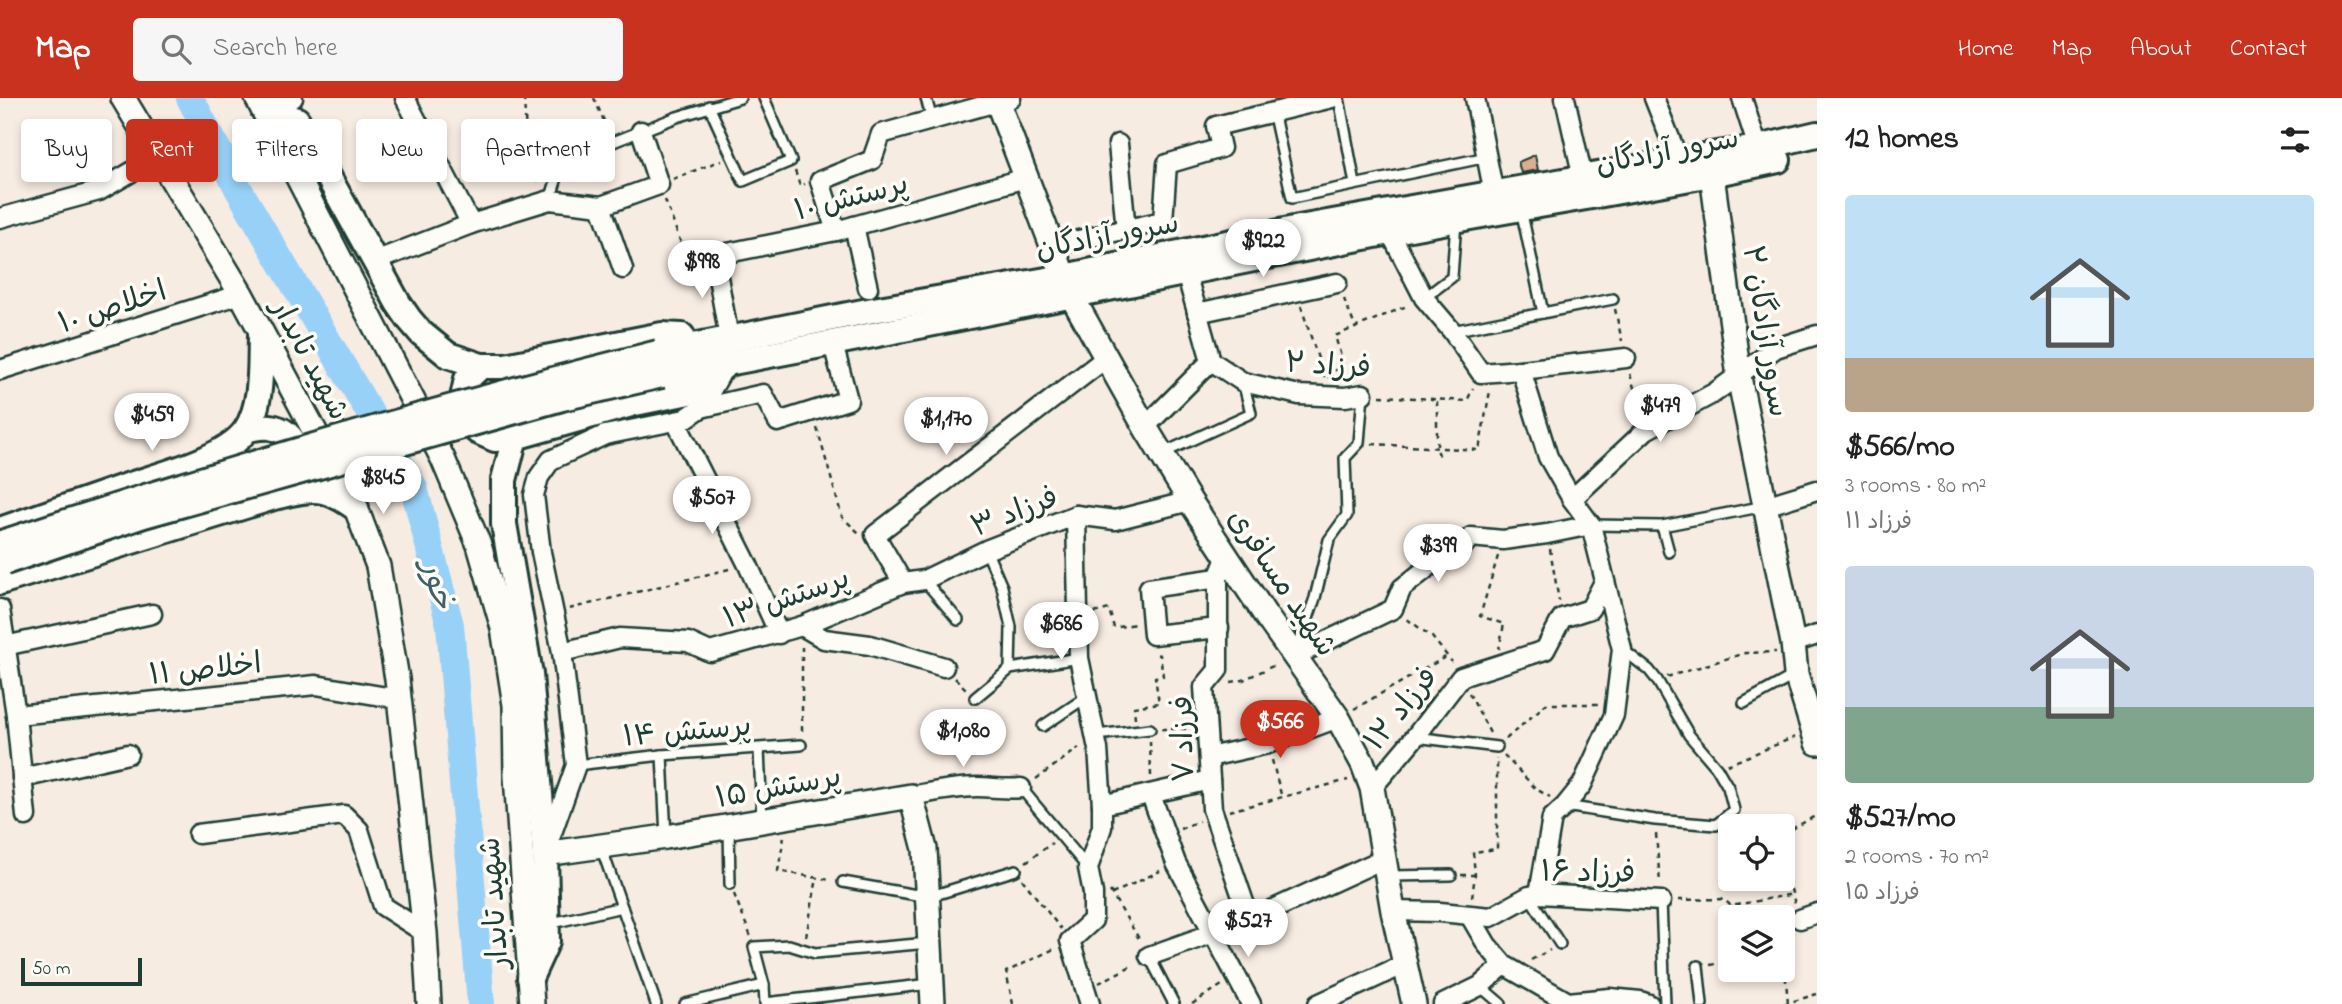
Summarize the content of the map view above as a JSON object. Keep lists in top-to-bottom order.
{
  "streets": {
    "main road": ["سرور آزادگان"],
    "street": [
      "پرستش ۱۰",
      "اخلاص ۱۰",
      "سرور آزادگان ۲",
      "شهید تابدار",
      "فرزاد ۲",
      "فرزاد ۳",
      "شهید مسافری",
      "پرستش ۱۳",
      "اخلاص ۱۱",
      "فرزاد ۱۲",
      "فرزاد ۷",
      "پرستش ۱۵",
      "فرزاد ۱۶"
    ],
    "lane": ["پرستش ۱۴"]
  },
  "crossings": [
    ["سرور آزادگان", "سرور آزادگان ۲"],
    ["سرور آزادگان", "شهید مسافری"],
    ["پرستش ۱۰", "شهید مسافری"],
    ["اخلاص ۱۰", "شهید تابدار"],
    ["شهید تابدار", "اخلاص ۱۱"],
    ["فرزاد ۳", "شهید مسافری"],
    ["فرزاد ۳", "پرستش ۱۳"],
    ["شهید مسافری", "فرزاد ۱۲"],
    ["شهید مسافری", "فرزاد ۷"],
    ["شهید مسافری", "فرزاد ۱۶"]
  ],
  "water": ["خور"],
  "scale_bar": "50 m",
  "page": {
    "header": "Map",
    "search": "Search here",
    "nav": [
      "Home",
      "Map",
      "About",
      "Contact"
    ],
    "heading": "12 homes",
    "chip": [
      "Buy",
      "Rent",
      "Filters",
      "New",
      "Apartment"
    ],
    "list": [
      {
        "name": "$566/mo",
        "note": "3 rooms · 80 m² · فرزاد ۱۱"
      },
      {
        "name": "$527/mo",
        "note": "2 rooms · 70 m² · فرزاد ۱۵"
      }
    ],
    "price": [
      "$922",
      "$998",
      "$479",
      "$459",
      "$1,170",
      "$845",
      "$507",
      "$399",
      "$686",
      "$566",
      "$1,080",
      "$527"
    ],
    "scale": "50 m"
  }
}
